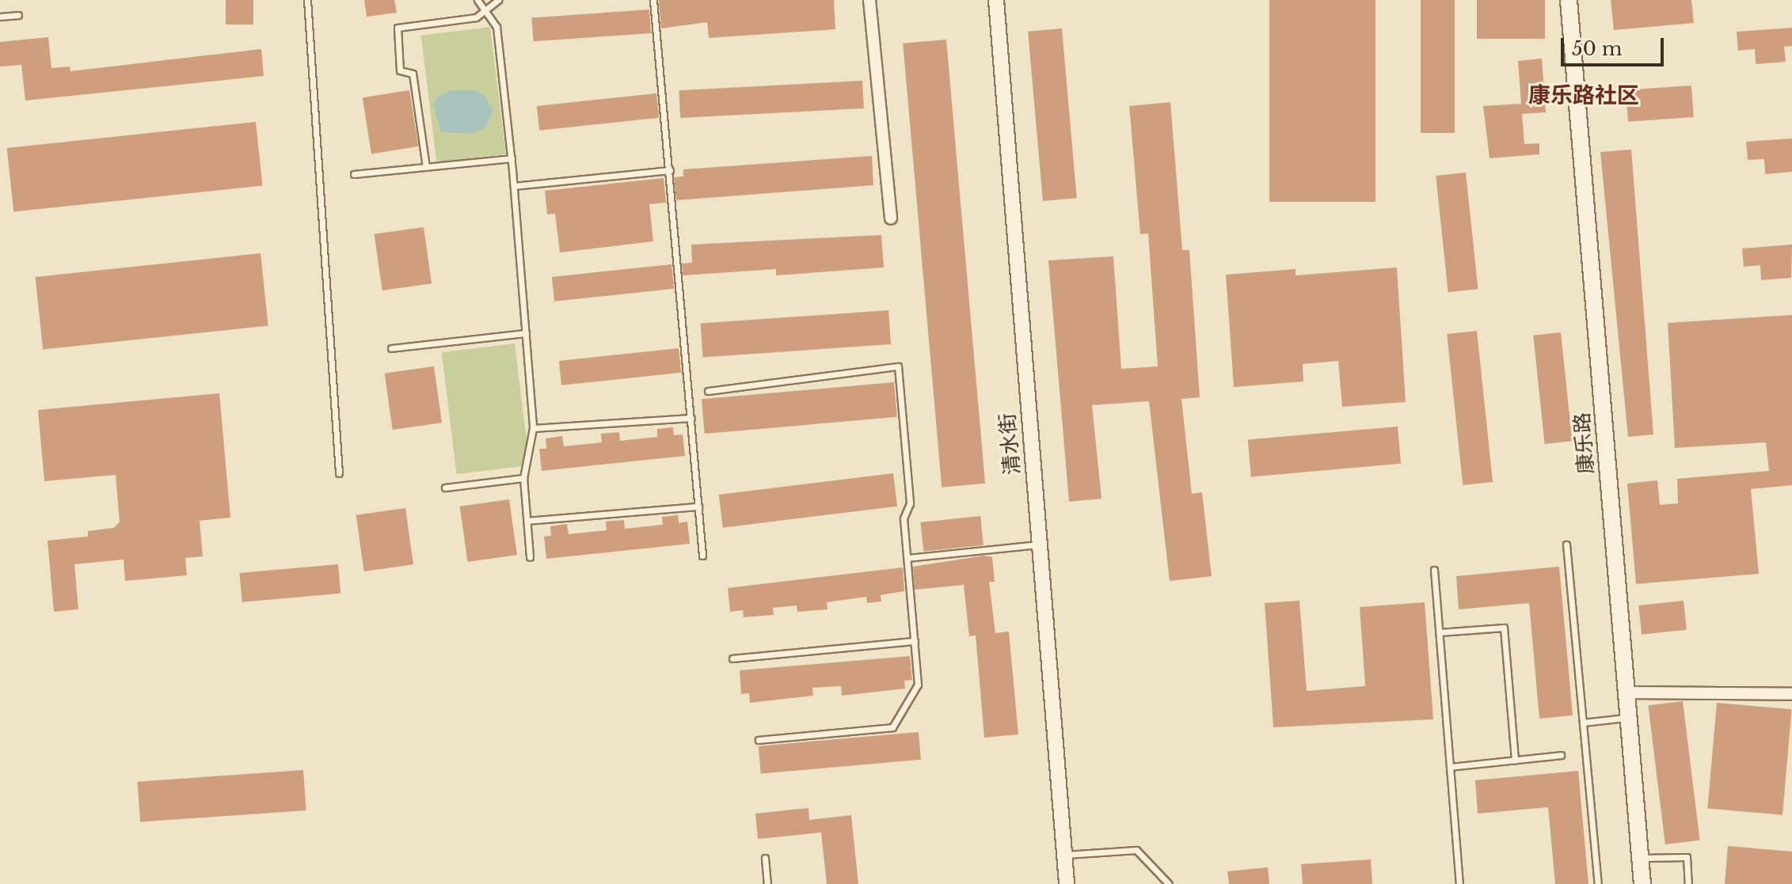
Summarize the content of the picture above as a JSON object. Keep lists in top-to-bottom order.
{
  "streets": {
    "main road": ["康乐路"],
    "street": ["清水街"]
  },
  "districts": ["康乐路社区"],
  "scale_bar": "50 m"
}
